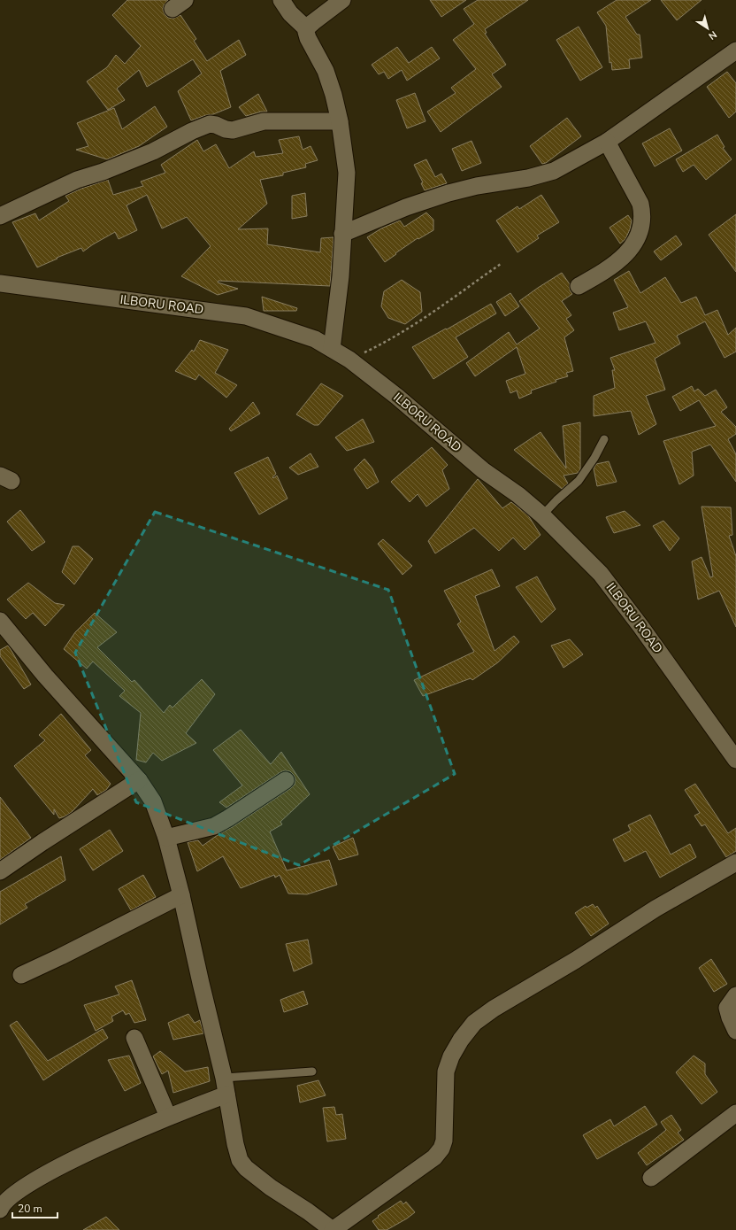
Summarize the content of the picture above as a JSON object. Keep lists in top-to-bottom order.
{
  "streets": {
    "street": ["ILBORU ROAD"]
  },
  "scale_bar": "20 m",
  "north": "bottom right"
}
